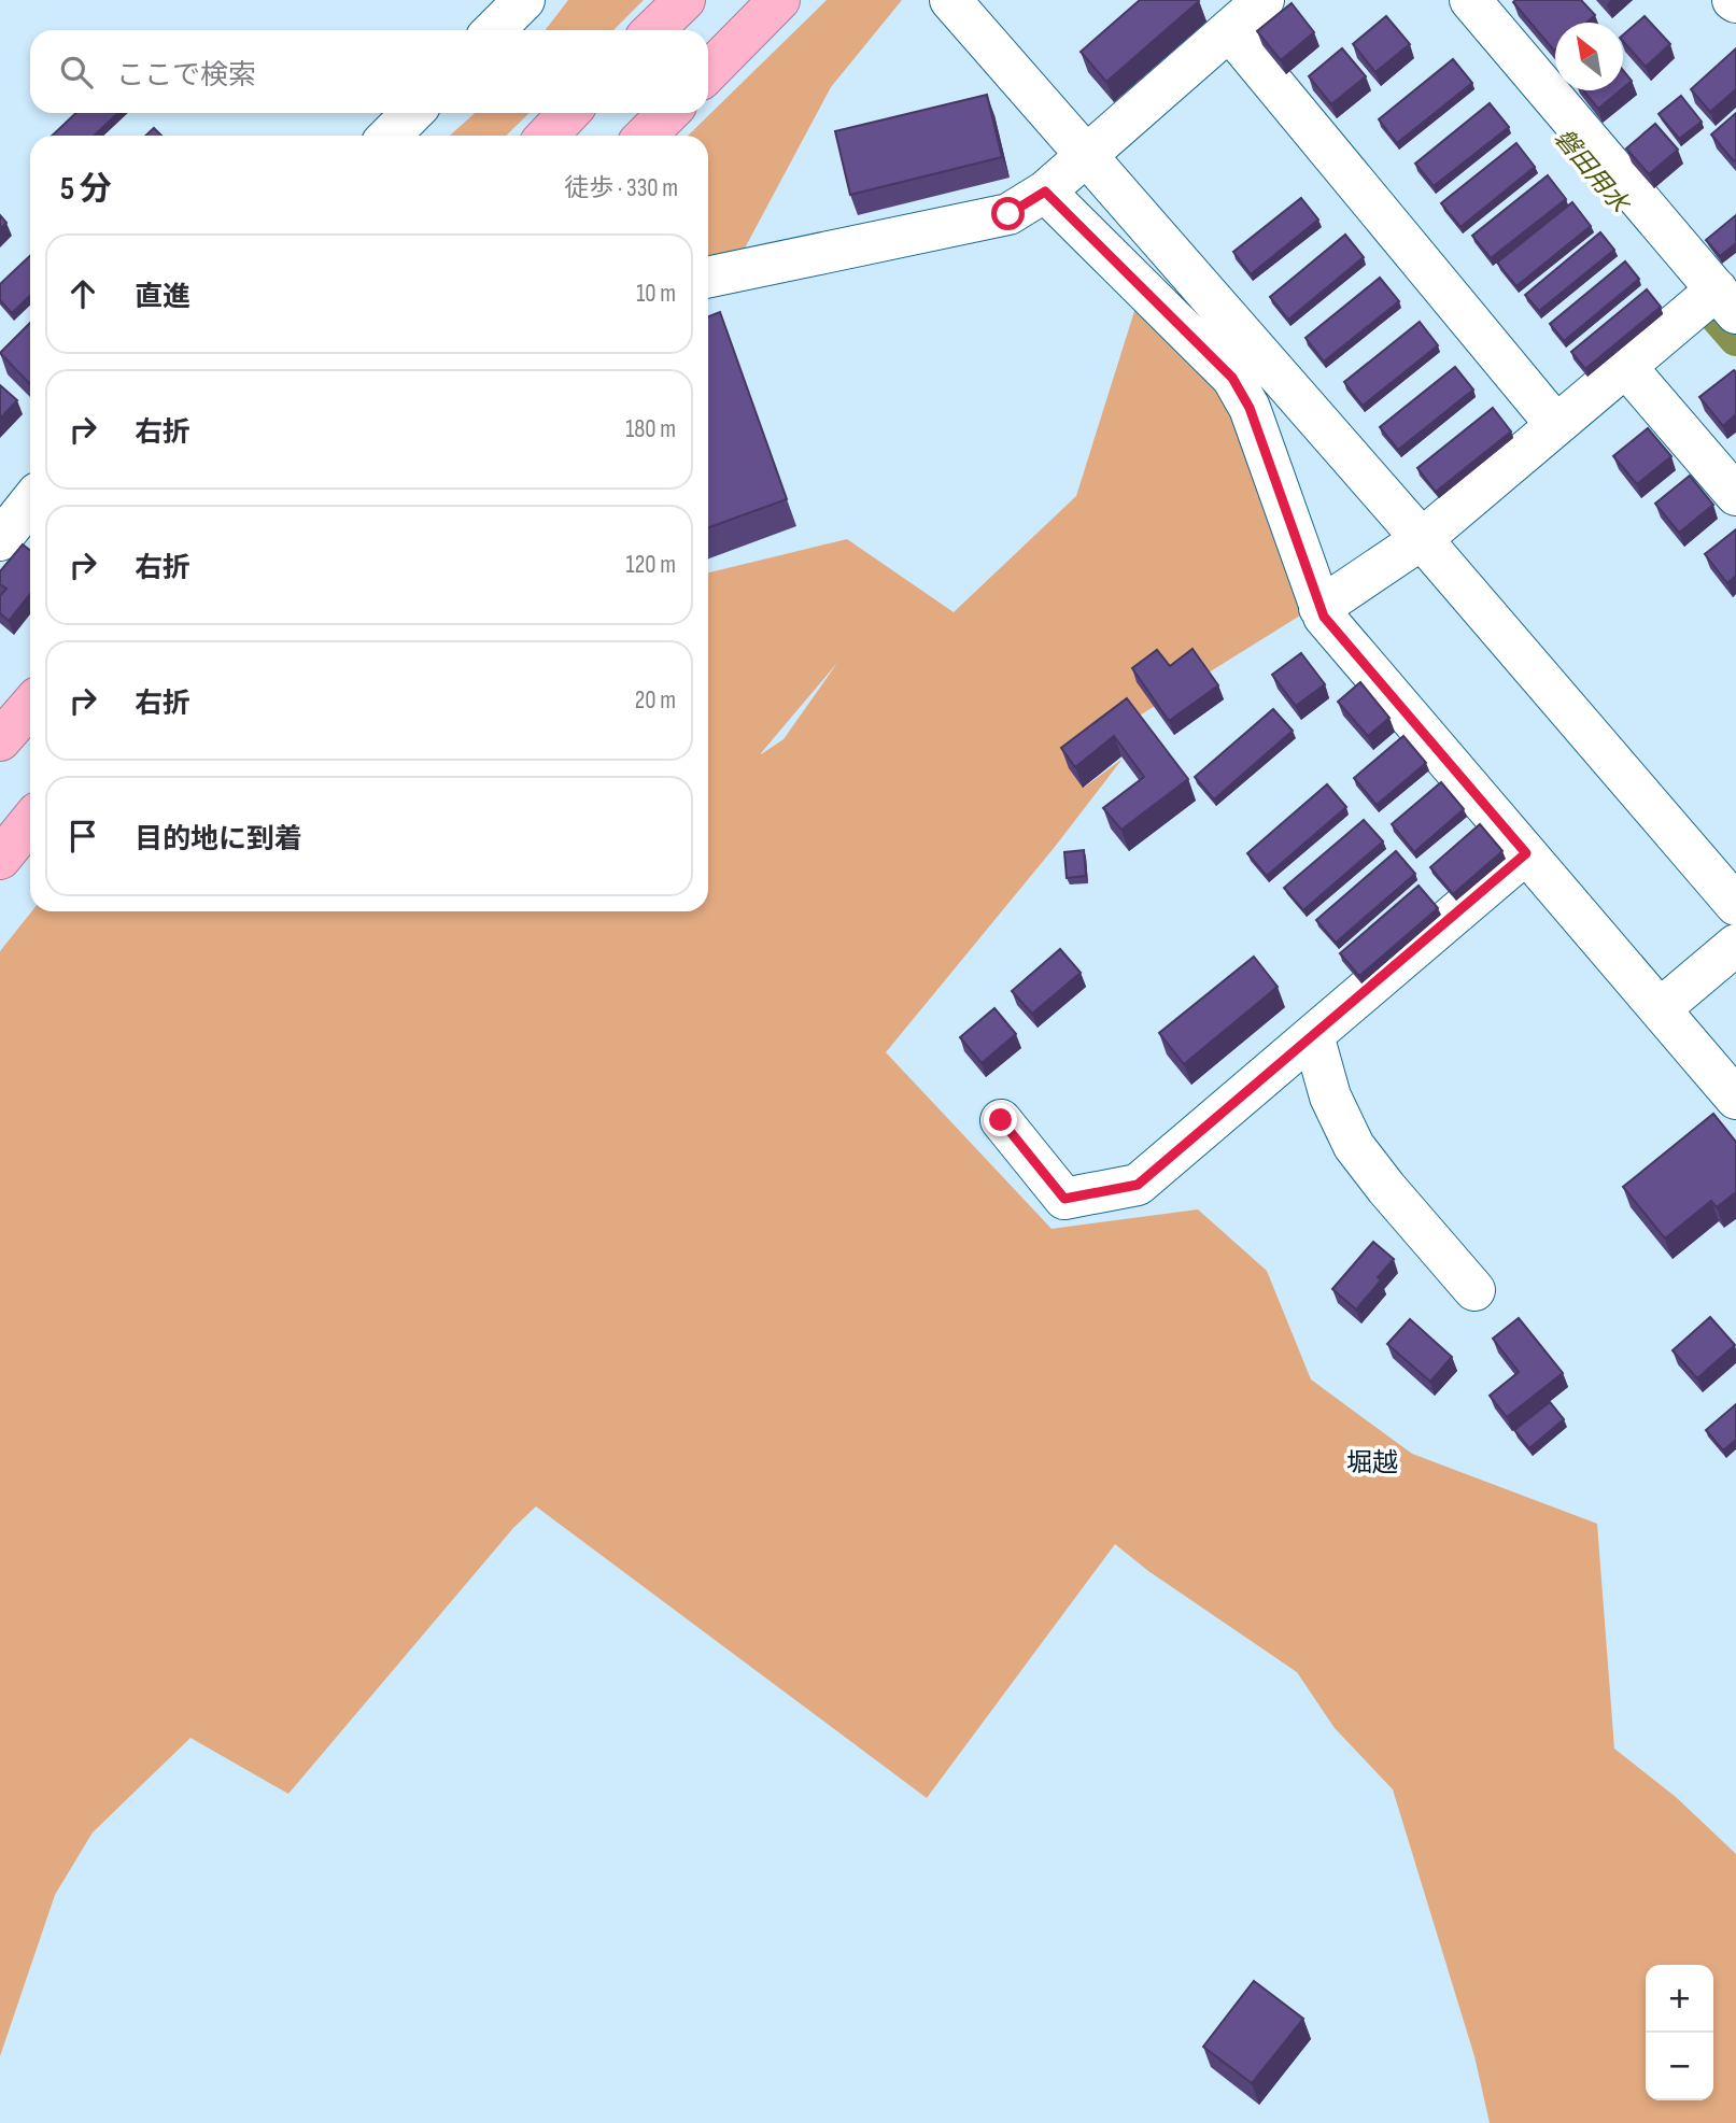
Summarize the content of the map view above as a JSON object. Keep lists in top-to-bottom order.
{
  "districts": ["堀越"],
  "water": ["磐田用水"],
  "north": "top left",
  "page": {
    "search": "ここで検索",
    "heading": ["5 分", "徒歩 · 330 m"],
    "list": [
      ["直進", "10 m"],
      ["右折", "180 m"],
      ["右折", "120 m"],
      ["右折", "20 m"],
      "目的地に到着"
    ],
    "map_buttons": ["+", "−"]
  }
}
